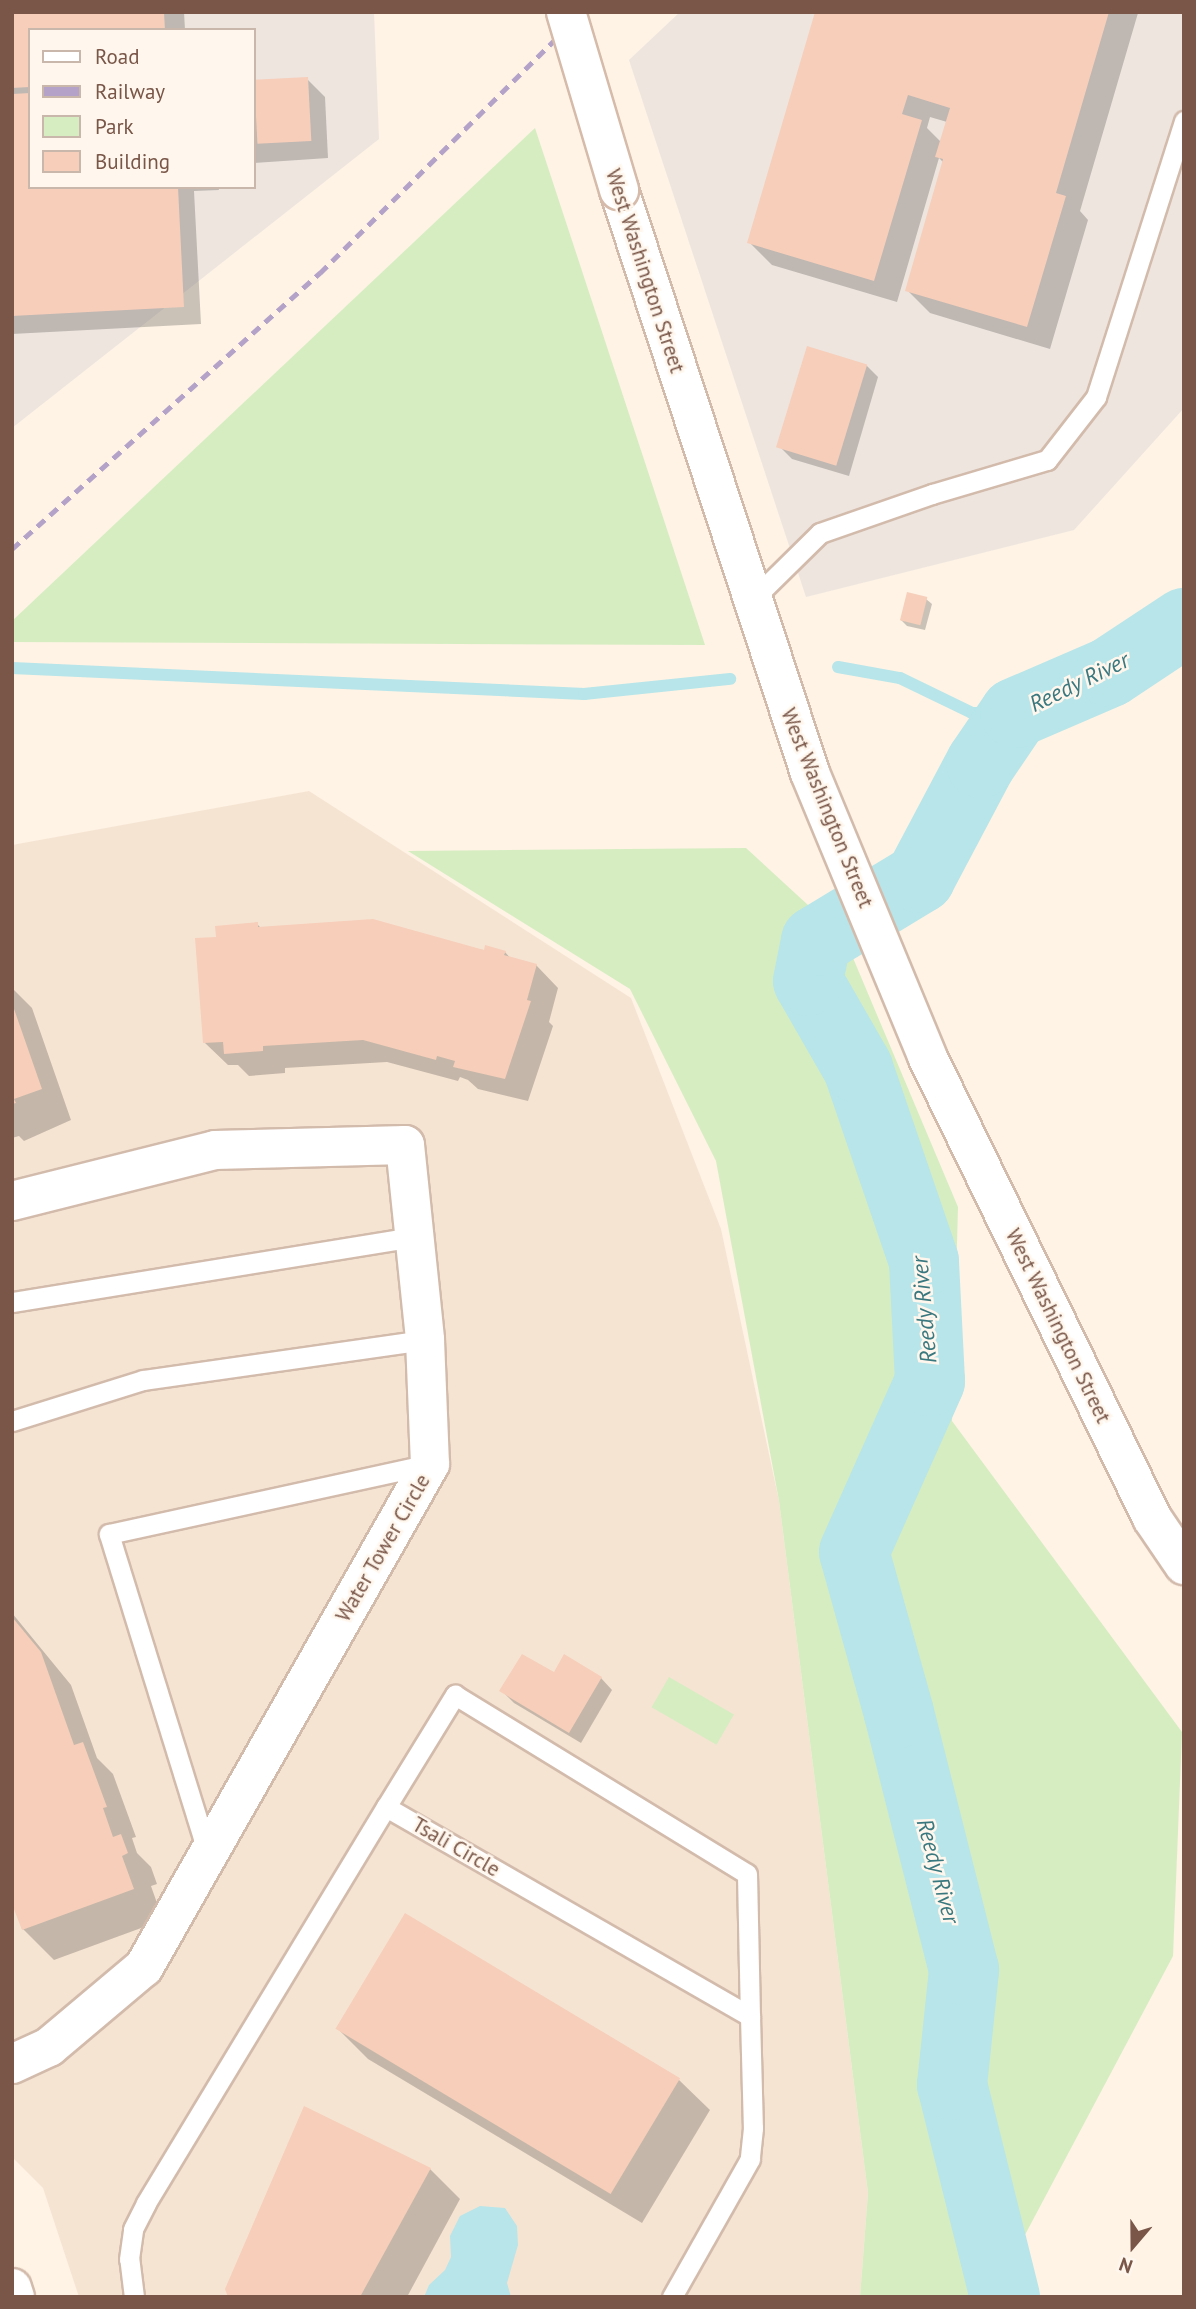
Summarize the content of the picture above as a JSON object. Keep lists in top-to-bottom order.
{
  "streets": {
    "street": ["West Washington Street", "Water Tower Circle"],
    "lane": ["Tsali Circle"]
  },
  "water": ["Reedy River"],
  "legend": [
    "Road",
    "Railway",
    "Park",
    "Building"
  ],
  "north": "bottom"
}
